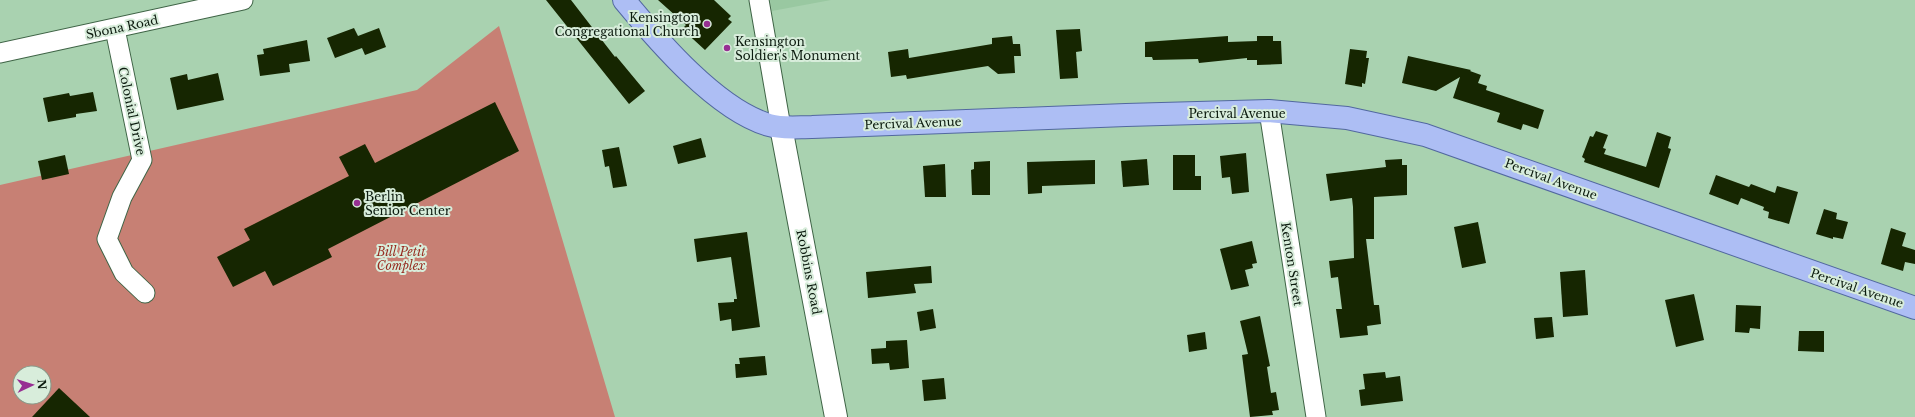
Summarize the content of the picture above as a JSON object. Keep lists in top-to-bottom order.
{
  "streets": {
    "main road": ["Percival Avenue"],
    "street": [
      "Sbona Road",
      "Colonial Drive",
      "Kenton Street",
      "Robbins Road"
    ]
  },
  "crossings": [
    ["Sbona Road", "Colonial Drive"],
    ["Percival Avenue", "Kenton Street"],
    ["Percival Avenue", "Robbins Road"]
  ],
  "parks": ["Bill Petit Complex"],
  "places": ["Kensington Congregational Church", "Kensington Soldier's Monument", "Berlin Senior Center"],
  "north": "right"
}
